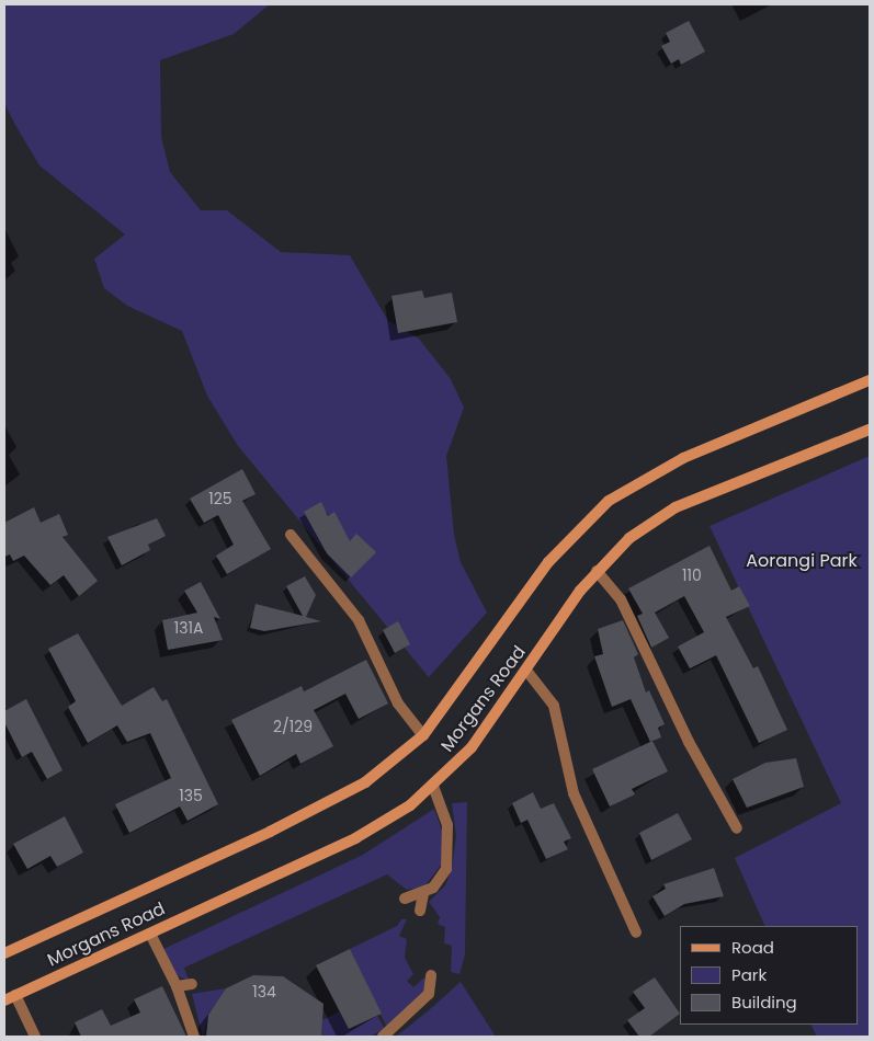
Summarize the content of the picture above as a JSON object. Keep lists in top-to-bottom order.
{
  "streets": {
    "street": ["Morgans Road"]
  },
  "parks": ["Aorangi Park"],
  "house_numbers": [
    "125",
    "110",
    "131A",
    "2/129",
    "135",
    "134"
  ],
  "legend": ["Road", "Park", "Building"]
}
